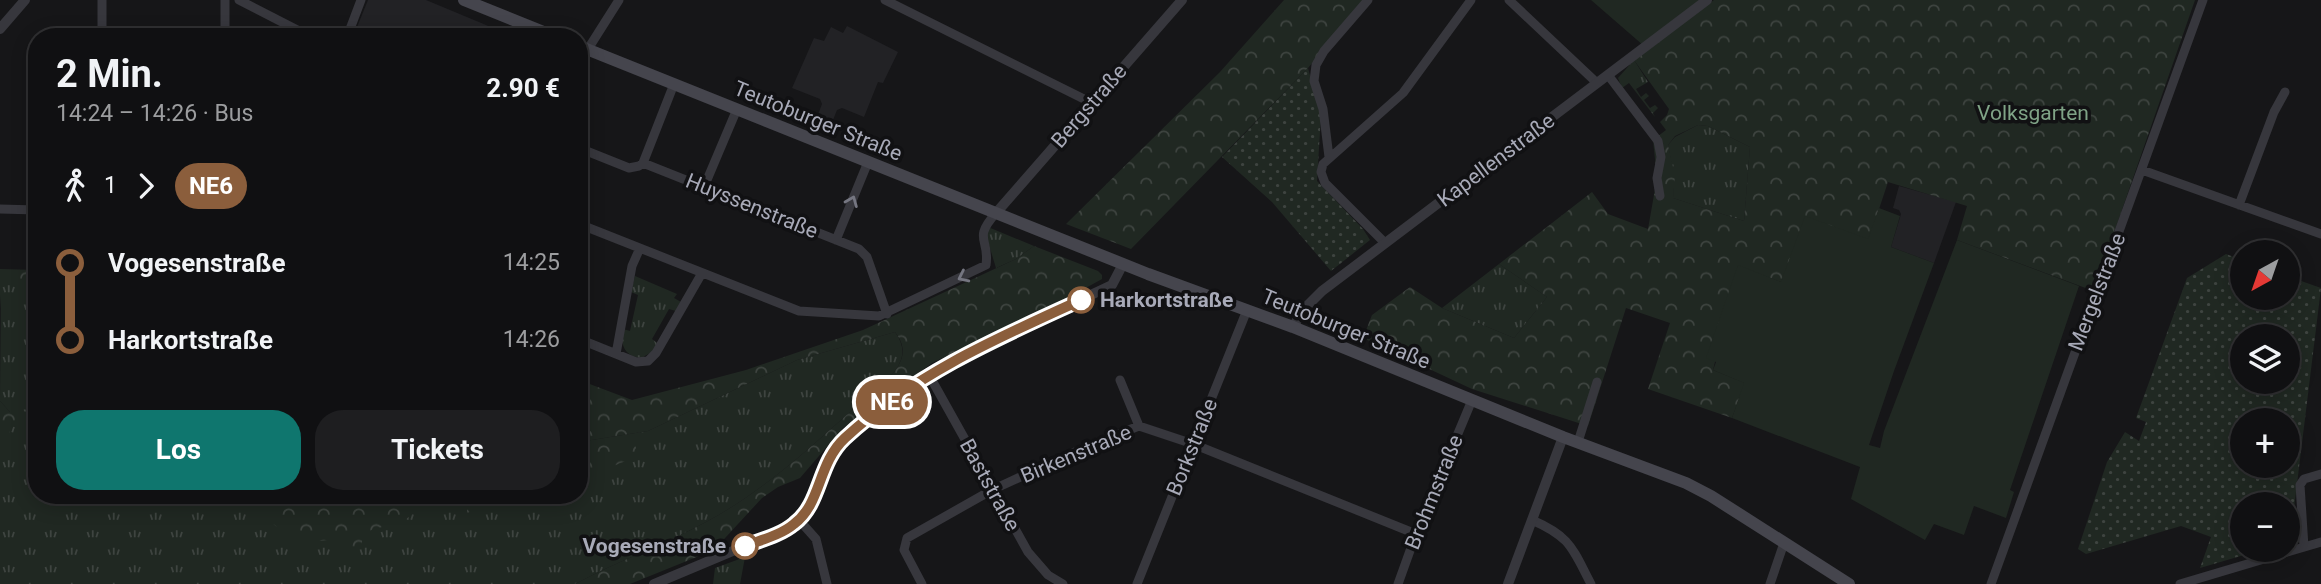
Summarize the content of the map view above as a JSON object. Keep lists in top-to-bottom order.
{
  "streets": {
    "main road": ["Teutoburger Straße"],
    "street": [
      "Bergstraße",
      "Kapellenstraße",
      "Huyssenstraße",
      "Mergelstraße",
      "Borkstraße",
      "Birkenstraße",
      "Baststraße",
      "Brohmstraße"
    ]
  },
  "crossings": [
    ["Bergstraße", "Teutoburger Straße"],
    ["Teutoburger Straße", "Kapellenstraße"],
    ["Teutoburger Straße", "Borkstraße"],
    ["Teutoburger Straße", "Brohmstraße"],
    ["Borkstraße", "Birkenstraße"],
    ["Birkenstraße", "Baststraße"],
    ["Birkenstraße", "Brohmstraße"]
  ],
  "parks": ["Volksgarten"],
  "places": ["Harkortstraße", "Vogesenstraße"],
  "lines": ["bus line NE6"],
  "north": "bottom left",
  "page": {
    "on_map": "NE6",
    "heading": ["2 Min.", "14:24 – 14:26 · Bus", "2.90 €"],
    "legs": ["1", "NE6"],
    "list": [
      {
        "name": "Vogesenstraße",
        "value": "14:25"
      },
      {
        "name": "Harkortstraße",
        "value": "14:26"
      }
    ],
    "map_buttons": ["+", "−"],
    "buttons": ["Los", "Tickets"]
  }
}
